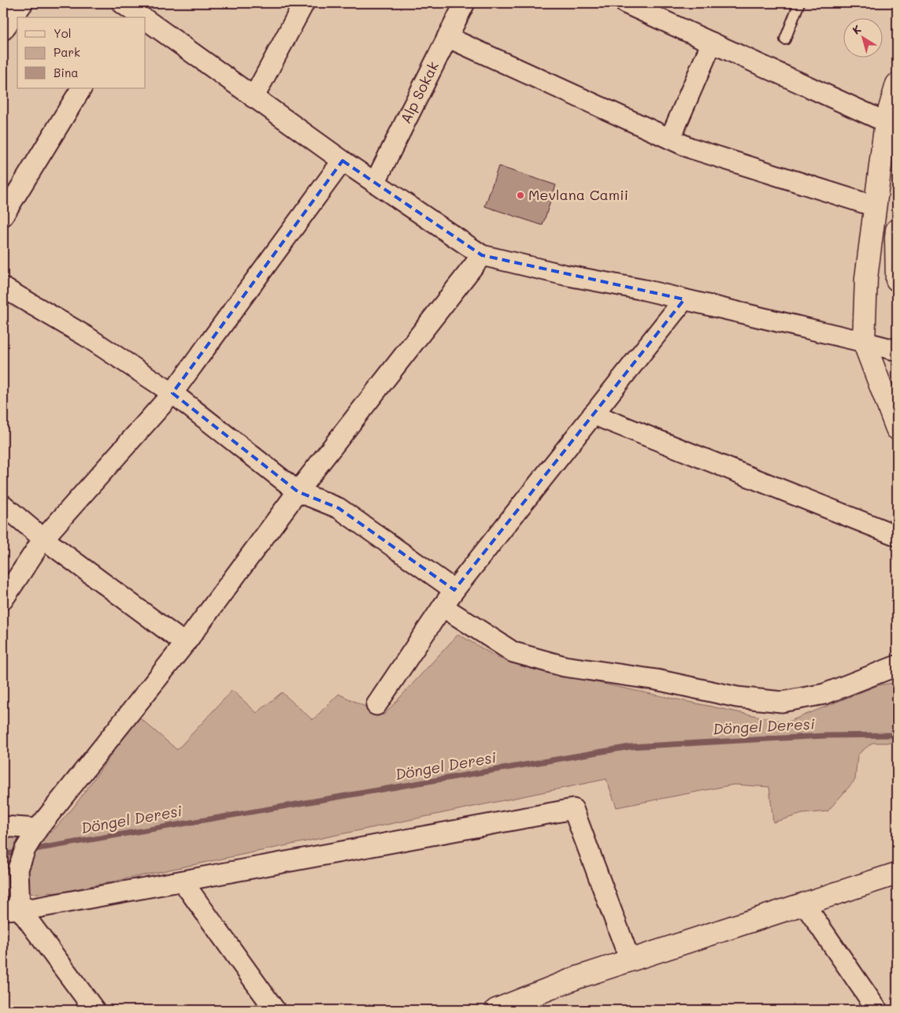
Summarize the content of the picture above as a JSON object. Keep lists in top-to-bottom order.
{
  "streets": {
    "street": ["Alp Sokak"]
  },
  "water": ["Döngel Deresi"],
  "places": ["Mevlana Camii"],
  "legend": ["Yol", "Park", "Bina"],
  "north": "top left"
}
